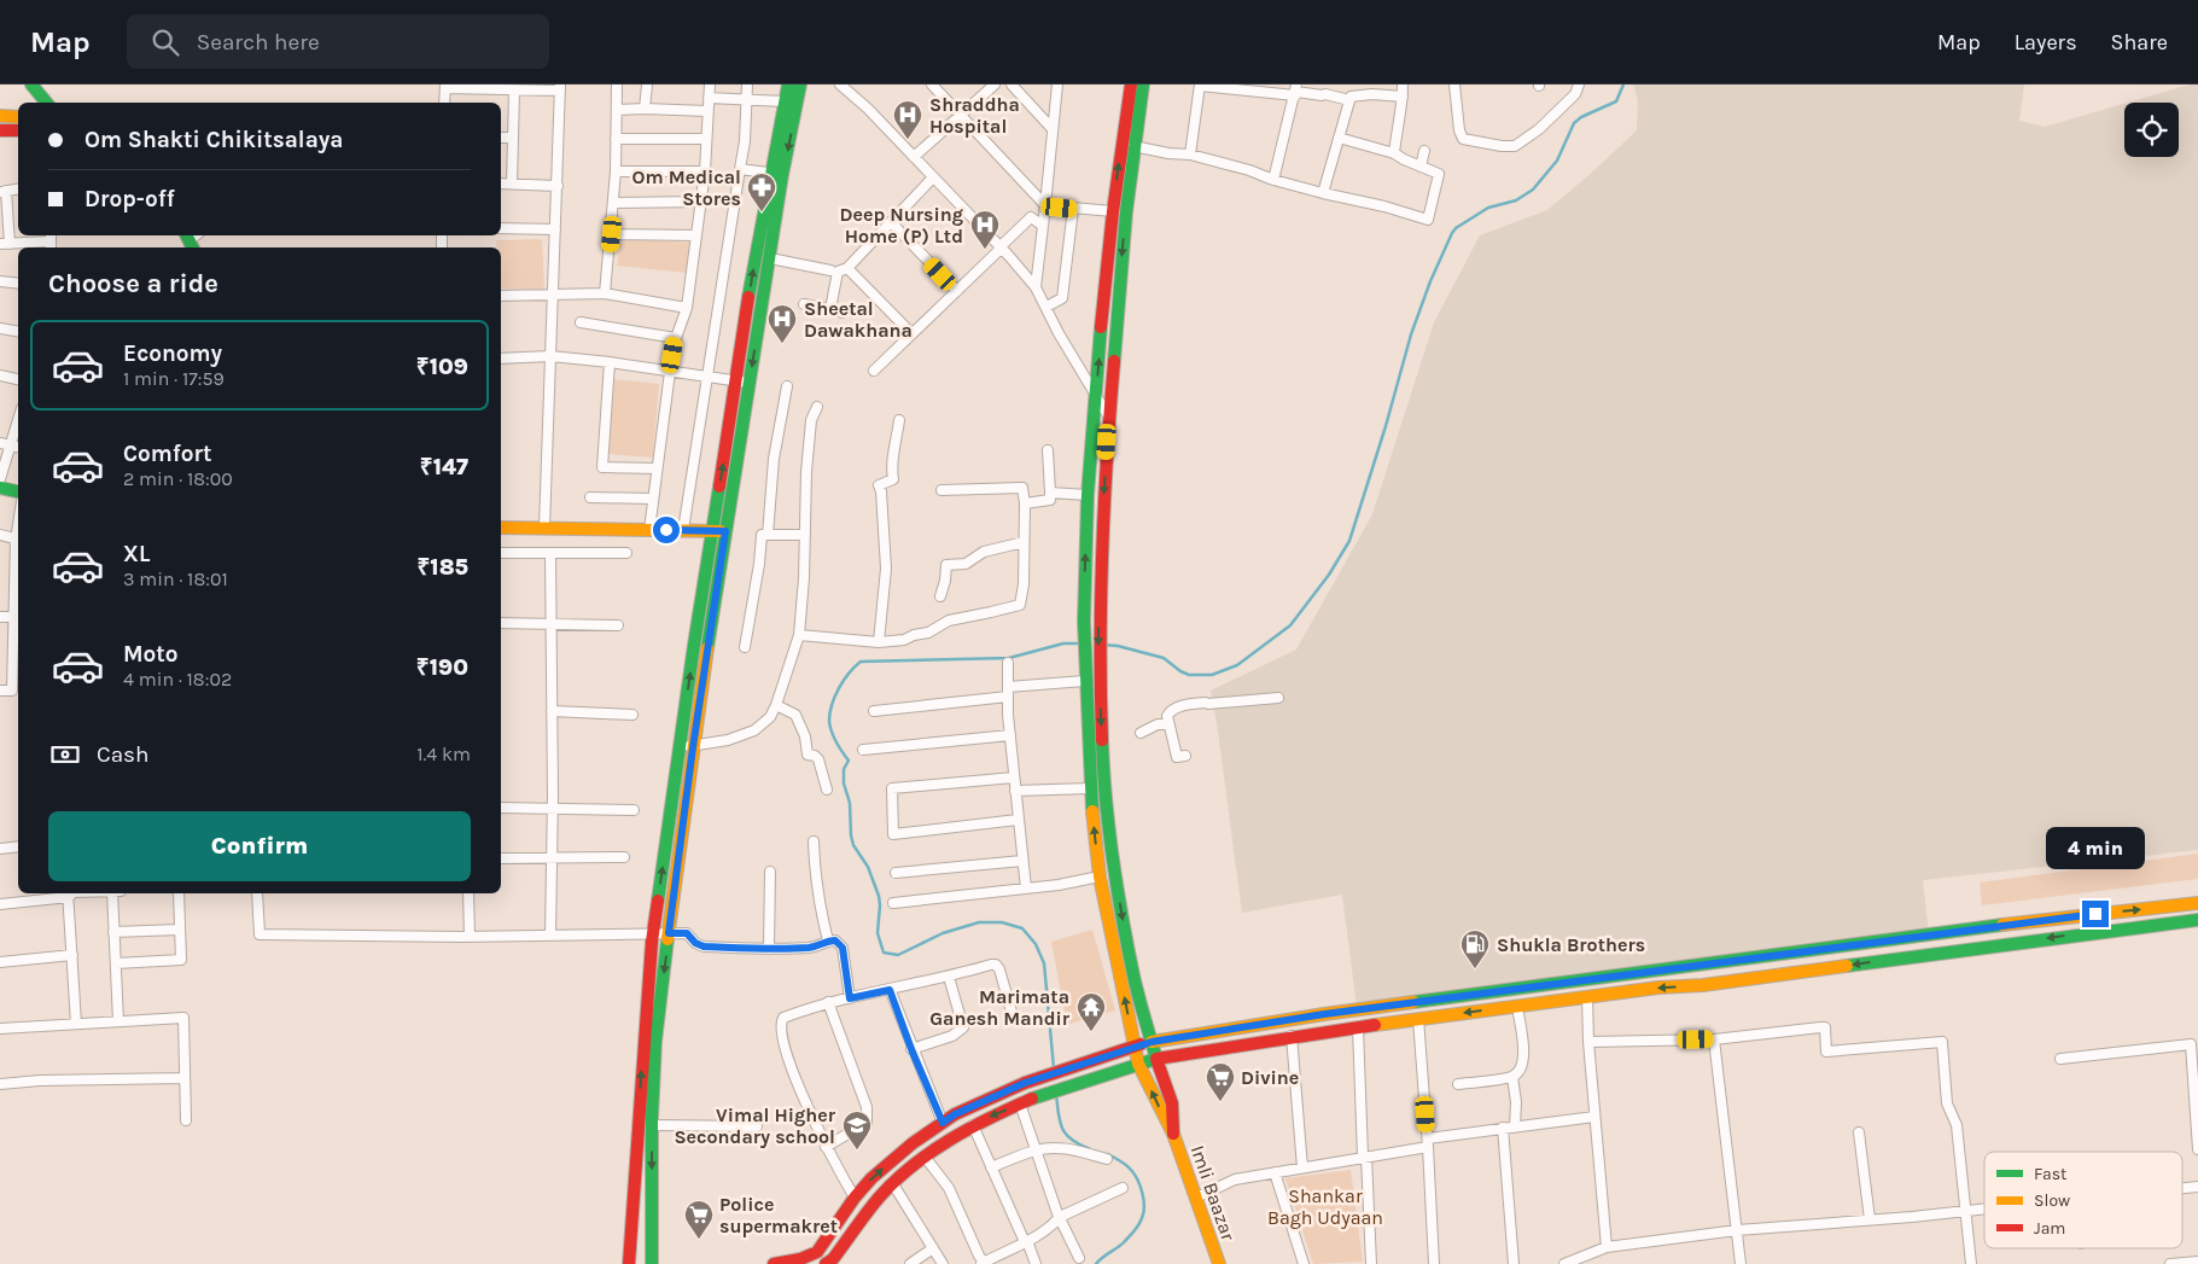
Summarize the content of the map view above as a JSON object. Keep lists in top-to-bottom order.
{
  "streets": {
    "main road": ["Imli Baazar"]
  },
  "parks": ["Shankar Bagh Udyaan"],
  "places": {
    "hospital": ["Shraddha Hospital", "Deep Nursing Home (P) Ltd", "Sheetal Dawakhana"],
    "pharmacy": ["Om Medical Stores"],
    "fuel station": ["Shukla Brothers"],
    "temple": ["Marimata Ganesh Mandir"],
    "supermarket": ["Divine", "Police supermakret"],
    "school or university": ["Vimal Higher Secondary school"]
  },
  "legend": ["Fast", "Slow", "Jam"],
  "page": {
    "header": "Map",
    "search": "Search here",
    "nav": ["Map", "Layers", "Share"],
    "banner": ["Om Shakti Chikitsalaya", "Drop-off"],
    "heading": "Choose a ride",
    "list": [
      {
        "name": "Economy",
        "note": "1 min · 17:59",
        "value": "₹109"
      },
      {
        "name": "Comfort",
        "note": "2 min · 18:00",
        "value": "₹147"
      },
      {
        "name": "XL",
        "note": "3 min · 18:01",
        "value": "₹185"
      },
      {
        "name": "Moto",
        "note": "4 min · 18:02",
        "value": "₹190"
      }
    ],
    "pay": ["Cash", "1.4 km"],
    "buttons": "Confirm",
    "bubble": "4 min"
  }
}
